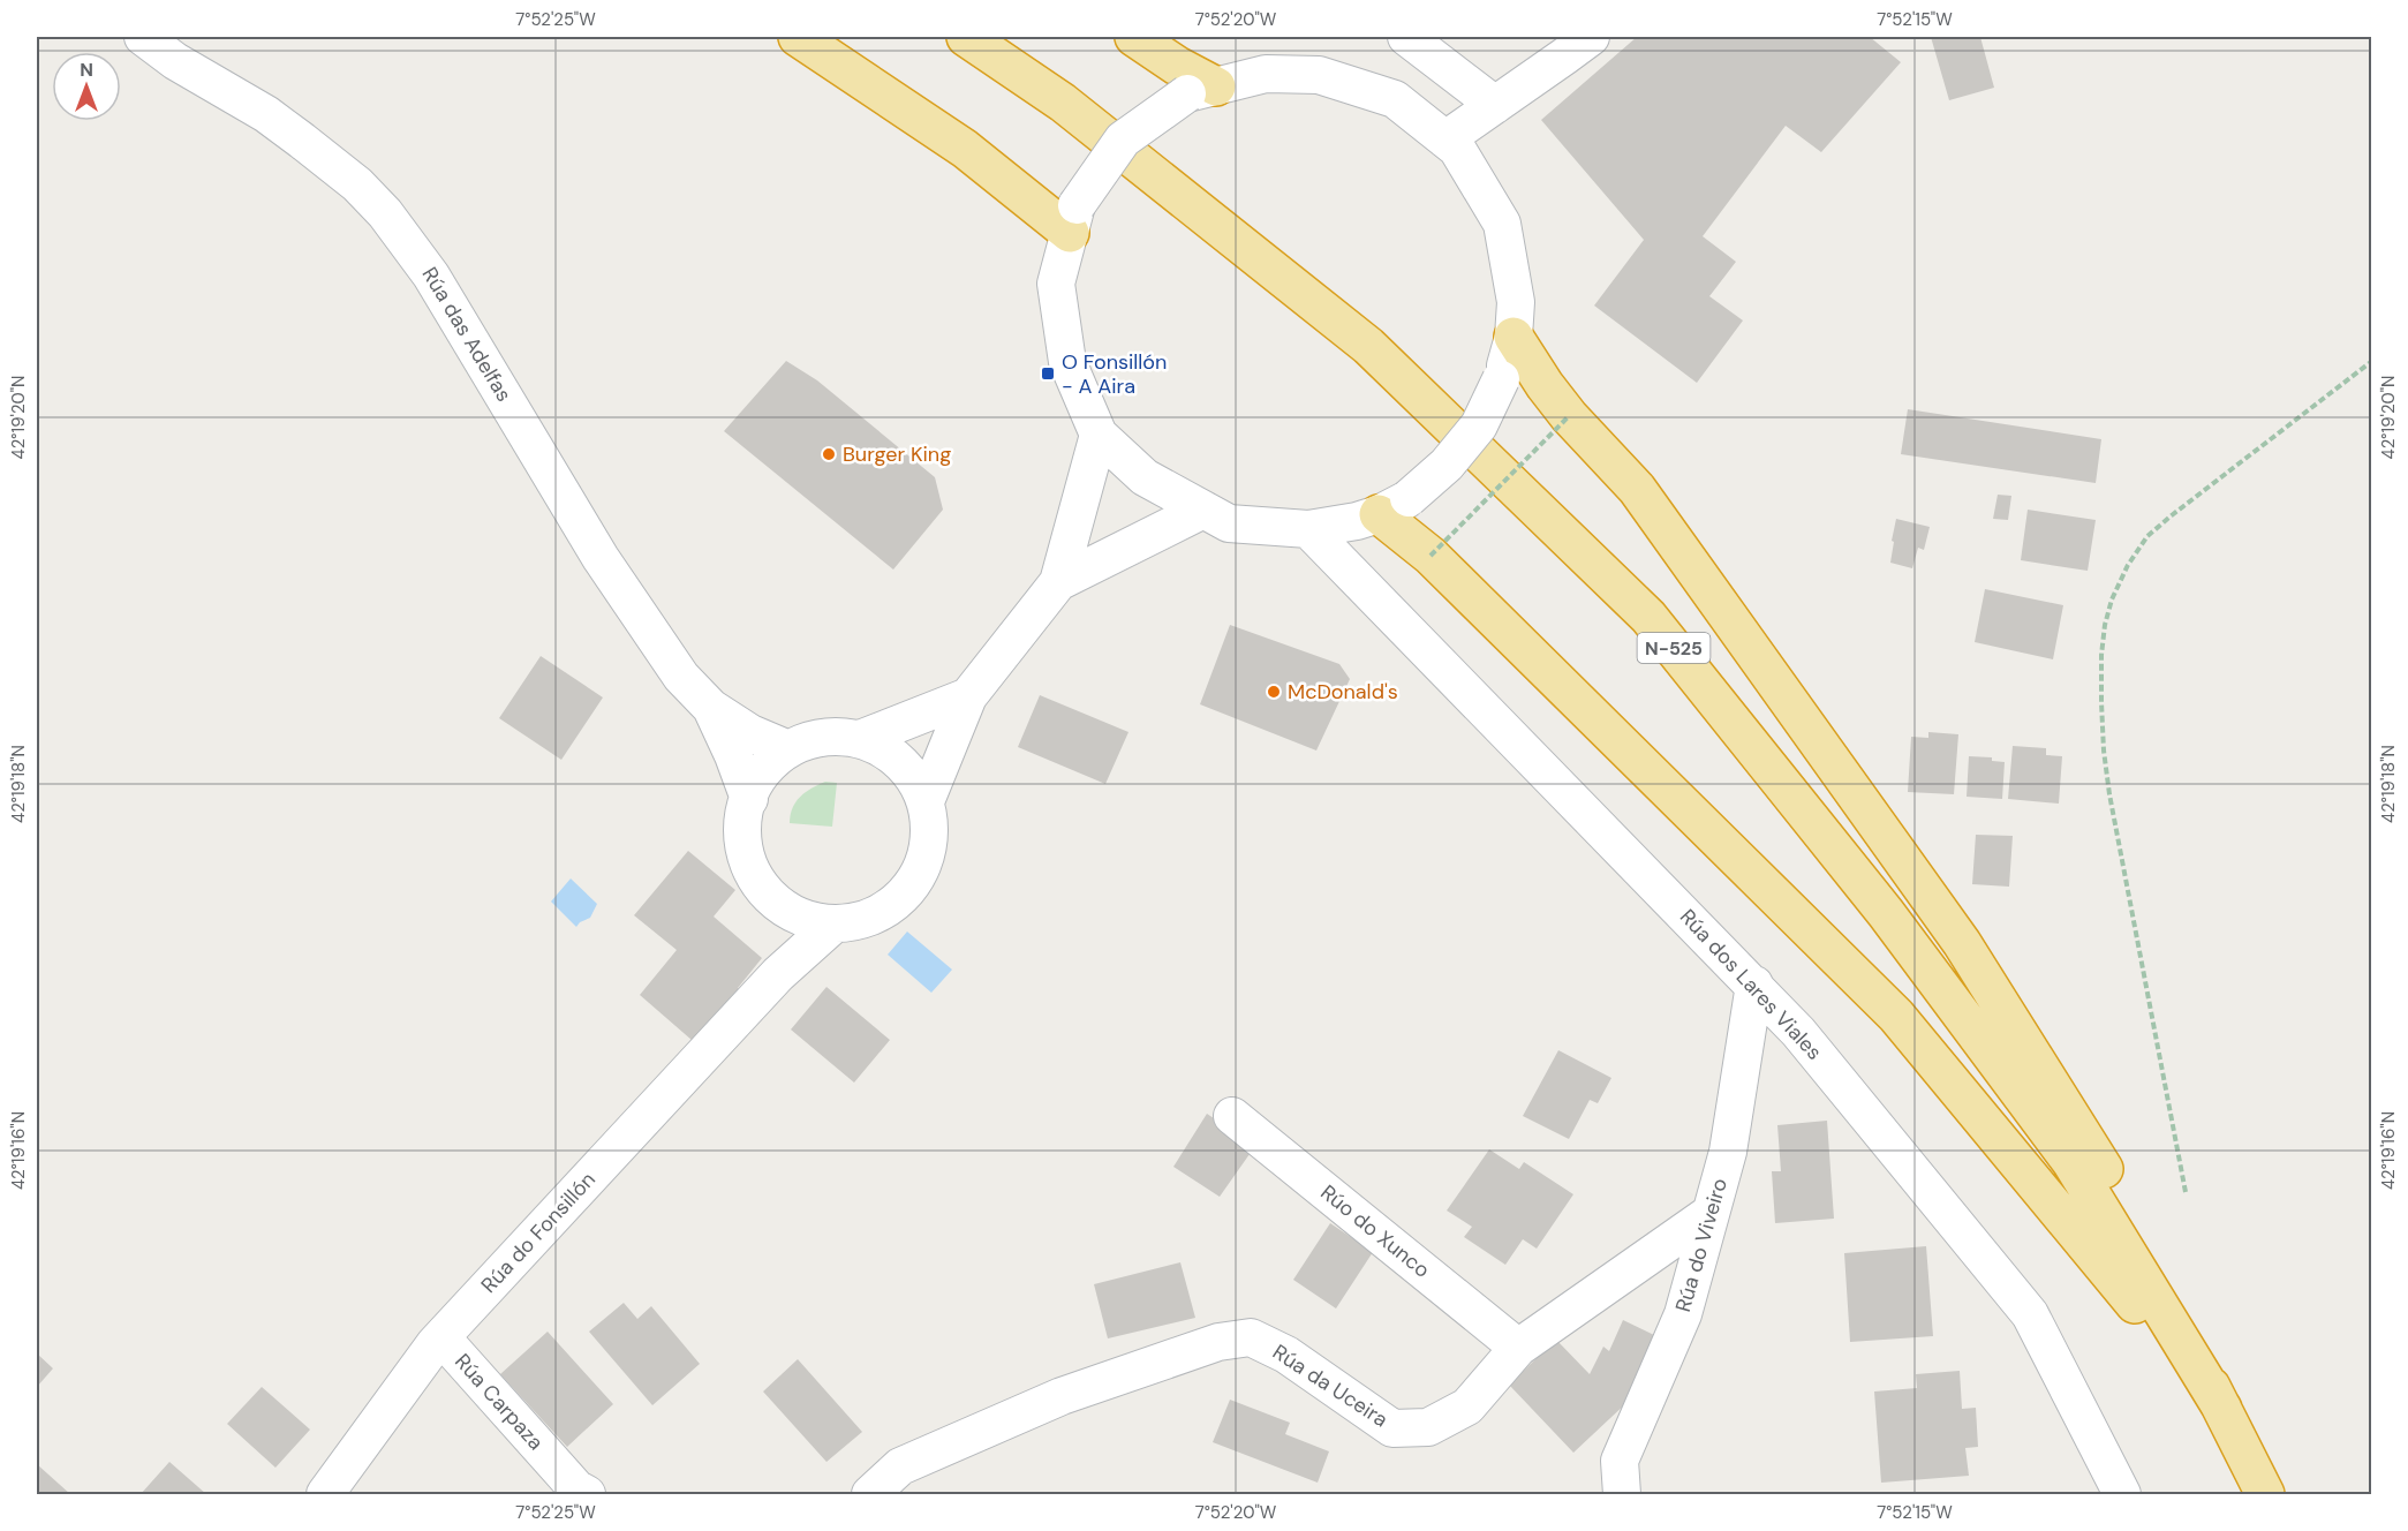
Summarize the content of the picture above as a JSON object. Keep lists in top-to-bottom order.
{
  "streets": {
    "highway": ["N-525"],
    "street": [
      "Rúa das Adelfas",
      "Rúa dos Lares Viales",
      "Rúo do Xunco",
      "Rúa do Fonsillón",
      "Rúa do Viveiro",
      "Rúa da Uceira",
      "Rúa Carpaza"
    ]
  },
  "crossings": [
    ["Rúa das Adelfas", "Rúa do Fonsillón"],
    ["Rúa dos Lares Viales", "Rúa do Viveiro"],
    ["Rúo do Xunco", "Rúa da Uceira"],
    ["Rúa do Fonsillón", "Rúa Carpaza"],
    ["Rúa do Viveiro", "Rúa da Uceira"]
  ],
  "places": {
    "transit": ["O Fonsillón - A Aira"],
    "other": ["Burger King", "McDonald's"]
  },
  "north": "top",
  "coordinates": [
    "7°52'25\"W",
    "7°52'20\"W",
    "7°52'15\"W",
    "42°19'20\"N",
    "42°19'18\"N",
    "42°19'16\"N"
  ]
}
